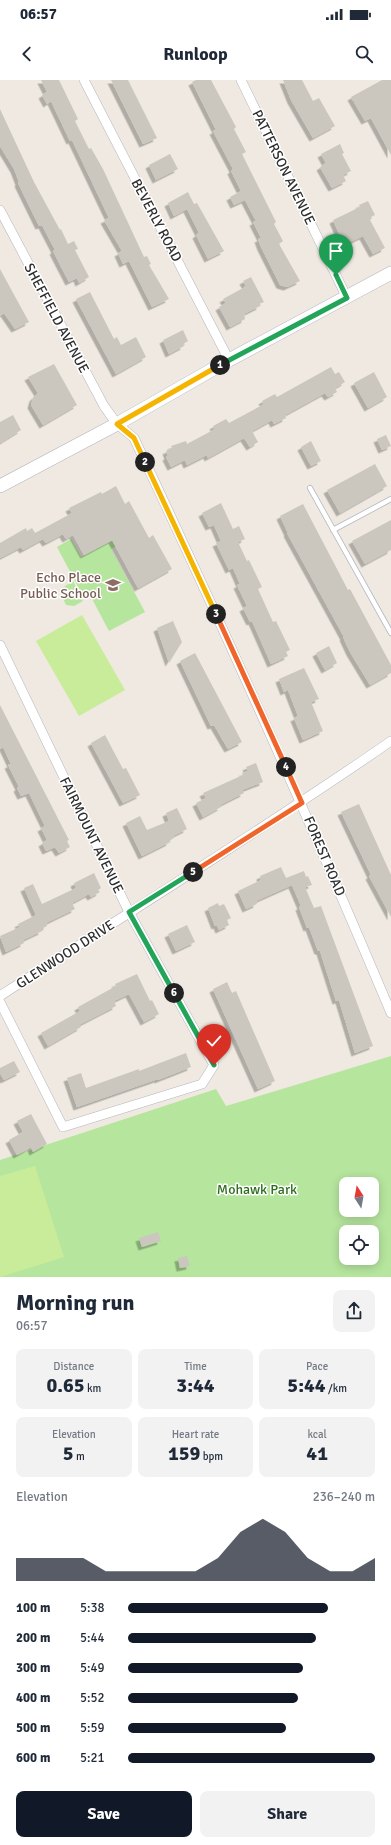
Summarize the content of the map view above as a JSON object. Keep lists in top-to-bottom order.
{
  "streets": {
    "street": [
      "PATTERSON AVENUE",
      "BEVERLY ROAD",
      "SHEFFIELD AVENUE",
      "FAIRMOUNT AVENUE",
      "FOREST ROAD",
      "GLENWOOD DRIVE"
    ]
  },
  "crossings": [
    ["SHEFFIELD AVENUE", "FOREST ROAD"],
    ["FAIRMOUNT AVENUE", "GLENWOOD DRIVE"],
    ["FOREST ROAD", "GLENWOOD DRIVE"]
  ],
  "parks": ["Mohawk Park"],
  "places": {
    "school or university": ["Echo Place Public School"]
  },
  "north": "top",
  "page": {
    "status": "06:57",
    "header": "Runloop",
    "pins": [
      "1",
      "2",
      "3",
      "4",
      "5",
      "6"
    ],
    "heading": ["Morning run", "06:57"],
    "stats": [
      ["Distance", "0.65 km"],
      ["Time", "3:44"],
      ["Pace", "5:44 /km"],
      ["Elevation", "5 m"],
      ["Heart rate", "159 bpm"],
      ["kcal", "41"]
    ],
    "chart": ["Elevation", "236–240 m"],
    "list": [
      {
        "name": "100 m",
        "note": "5:38"
      },
      {
        "name": "200 m",
        "note": "5:44"
      },
      {
        "name": "300 m",
        "note": "5:49"
      },
      {
        "name": "400 m",
        "note": "5:52"
      },
      {
        "name": "500 m",
        "note": "5:59"
      },
      {
        "name": "600 m",
        "note": "5:21"
      }
    ],
    "buttons": ["Save", "Share"]
  }
}
